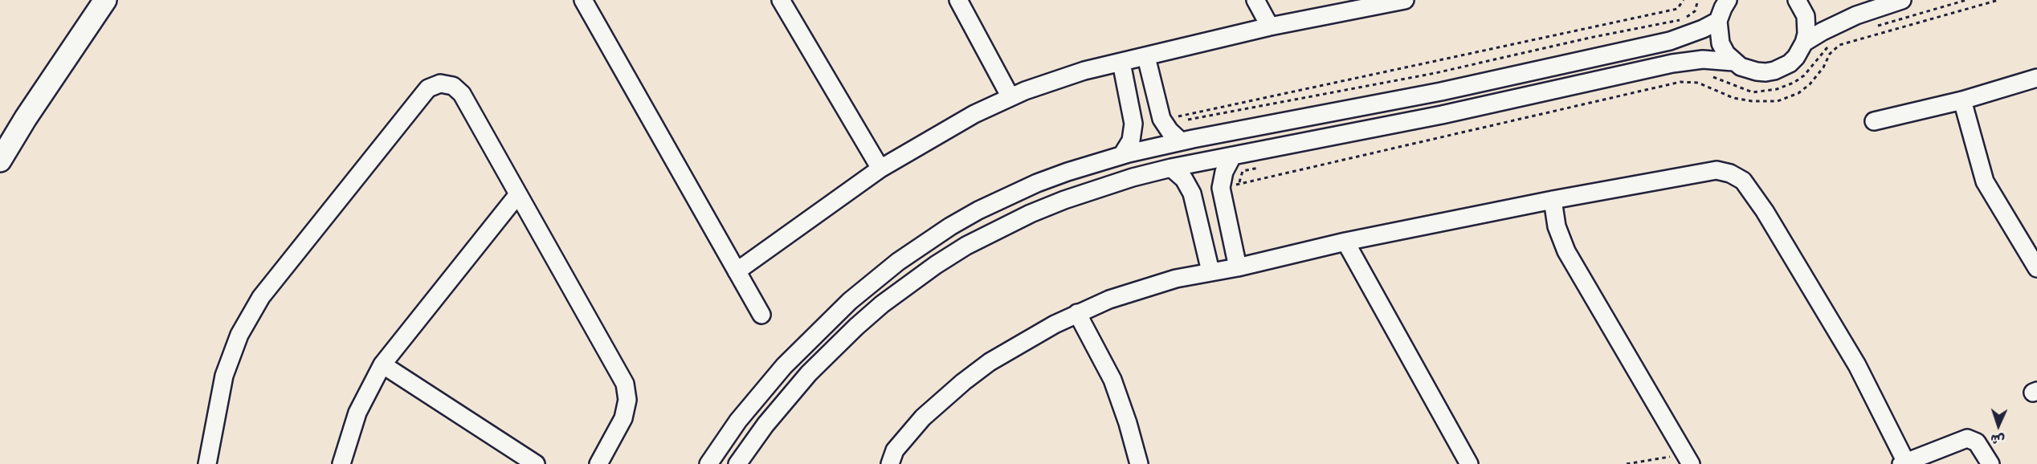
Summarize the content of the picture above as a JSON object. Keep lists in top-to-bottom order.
{
  "north": "bottom"
}
